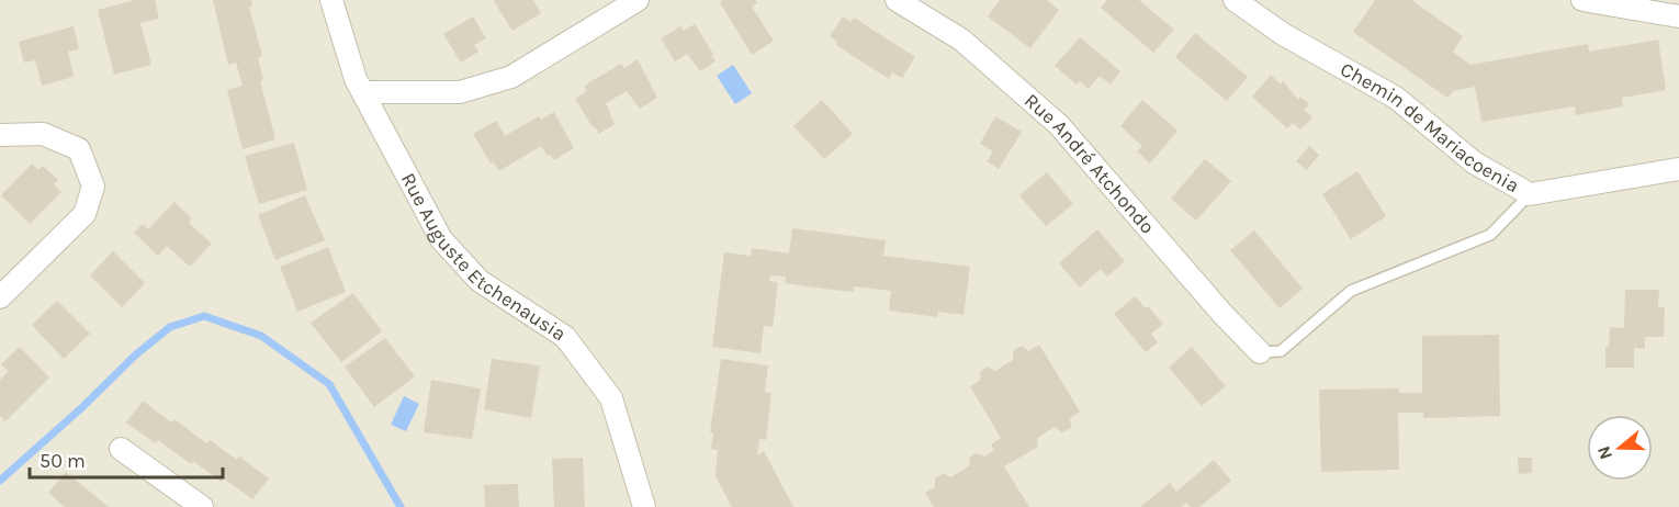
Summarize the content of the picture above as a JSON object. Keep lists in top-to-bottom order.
{
  "streets": {
    "street": ["Chemin de Mariacoenia", "Rue André Atchondo", "Rue Auguste Etchenausia"]
  },
  "scale_bar": "50 m",
  "north": "left"
}
